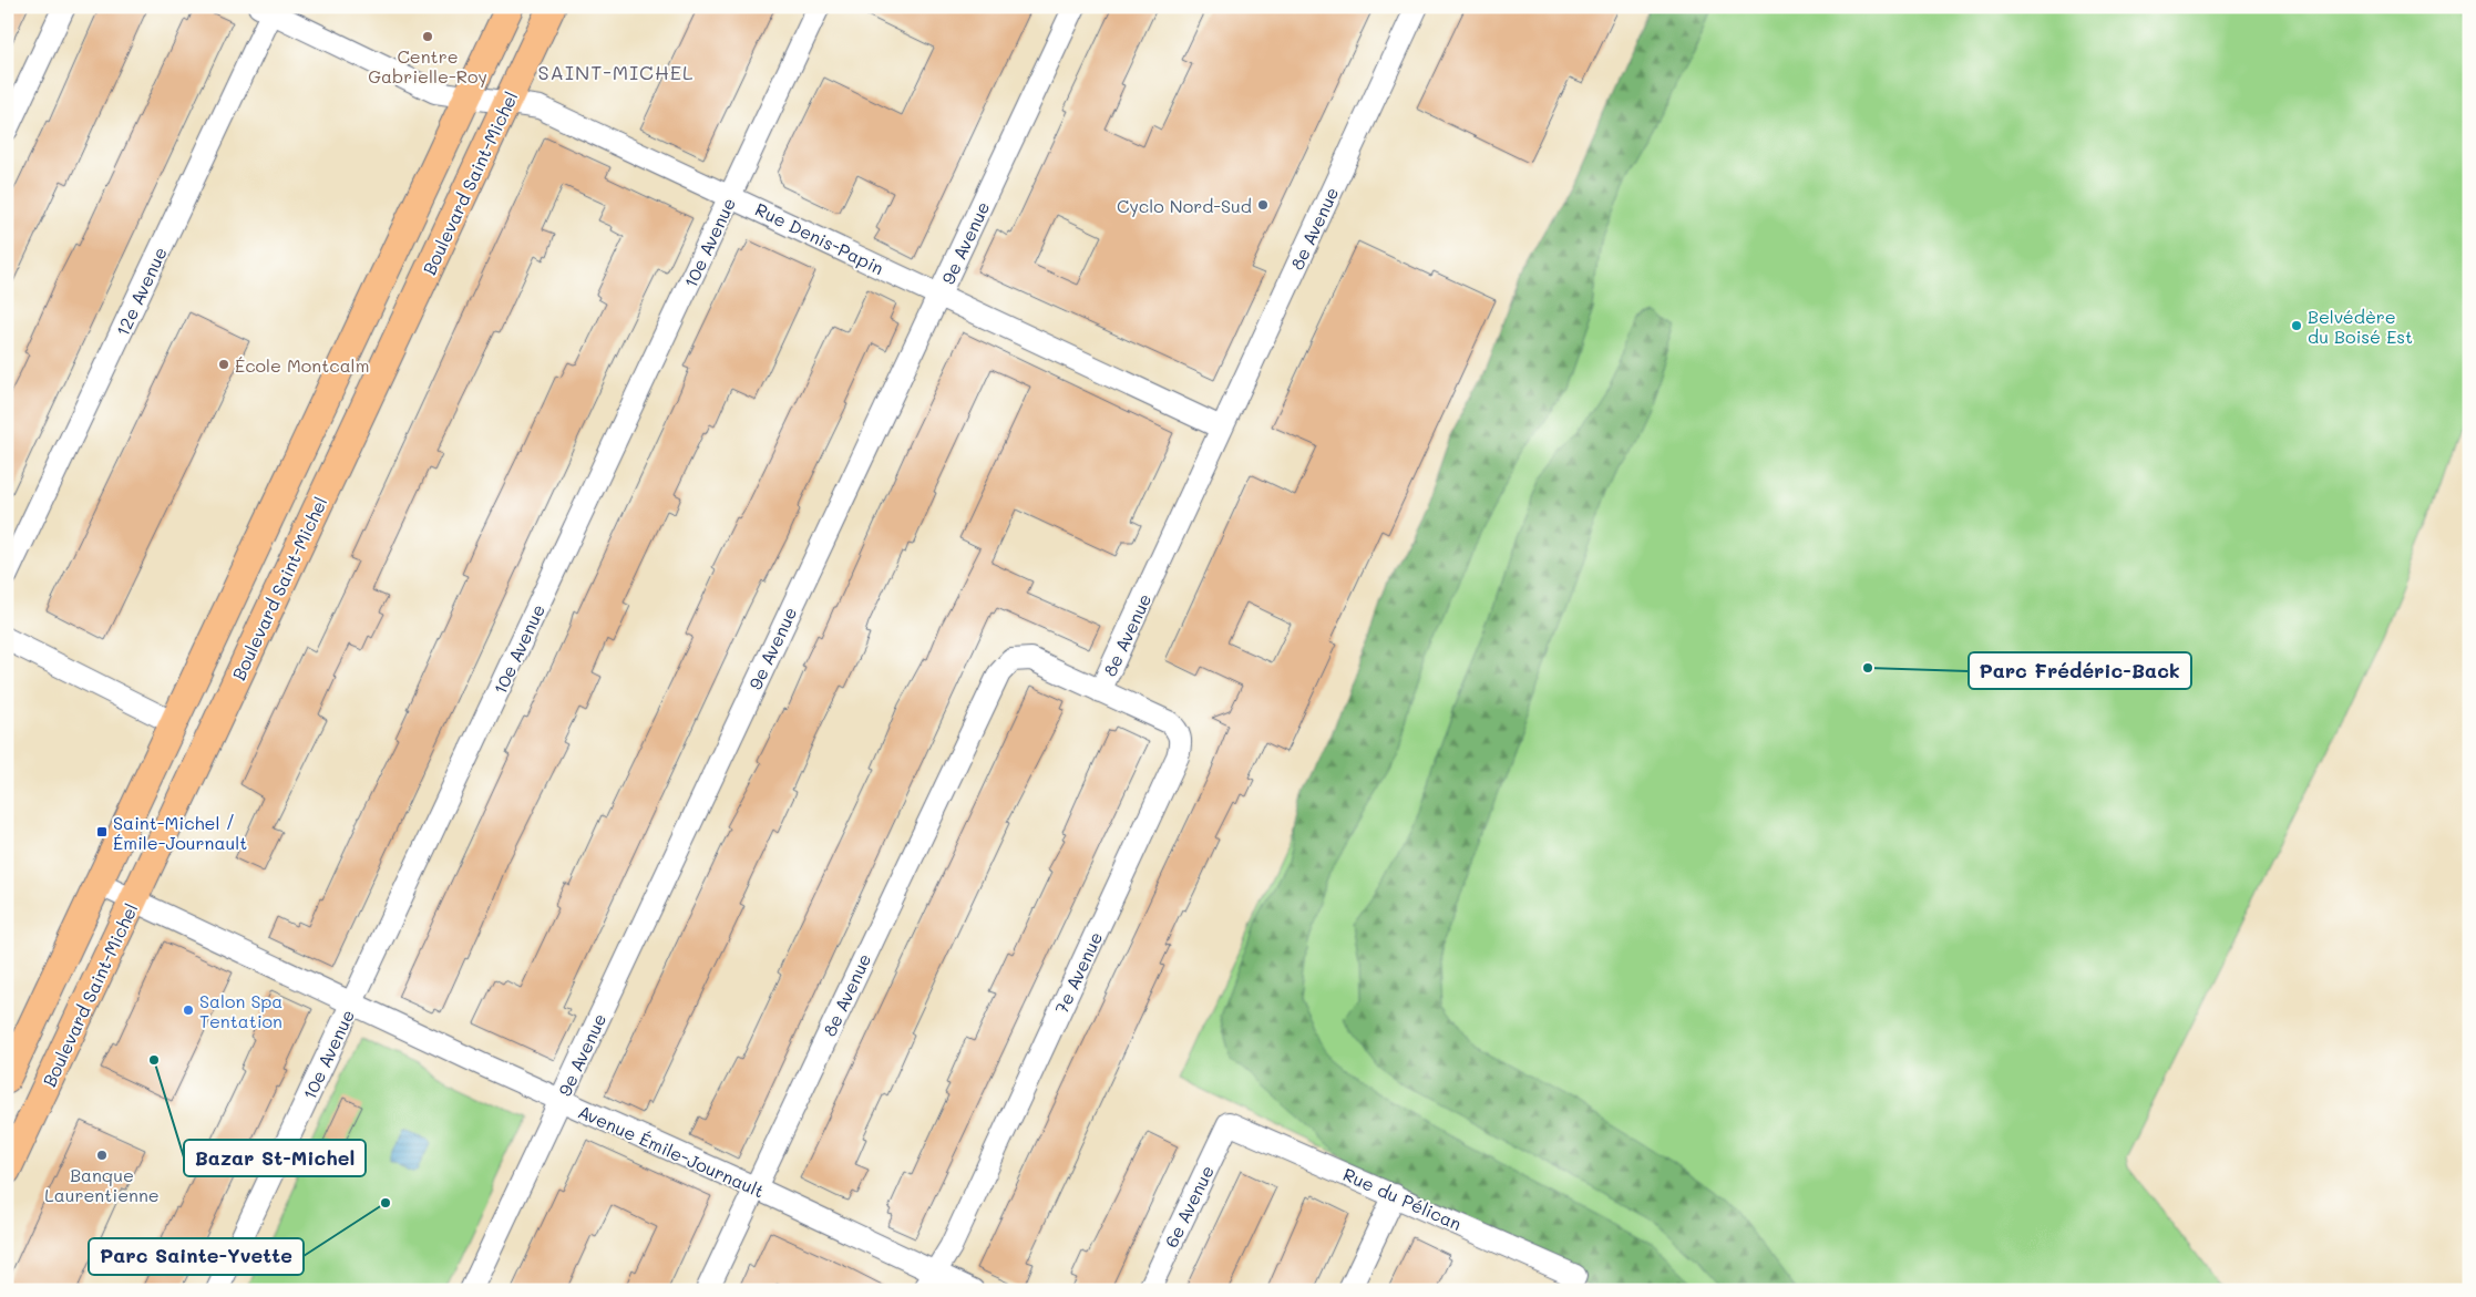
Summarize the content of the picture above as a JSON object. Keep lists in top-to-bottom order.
{
  "streets": {
    "main road": ["Boulevard Saint-Michel"],
    "street": [
      "8e Avenue",
      "Rue Denis-Papin",
      "10e Avenue",
      "9e Avenue",
      "12e Avenue",
      "7e Avenue",
      "Avenue Émile-Journault",
      "Rue du Pélican",
      "6e Avenue"
    ]
  },
  "crossings": [
    ["Boulevard Saint-Michel", "Rue Denis-Papin"],
    ["Boulevard Saint-Michel", "Avenue Émile-Journault"],
    ["8e Avenue", "Rue Denis-Papin"],
    ["8e Avenue", "7e Avenue"],
    ["8e Avenue", "Avenue Émile-Journault"],
    ["Rue Denis-Papin", "10e Avenue"],
    ["Rue Denis-Papin", "9e Avenue"],
    ["Rue Denis-Papin", "12e Avenue"],
    ["10e Avenue", "Avenue Émile-Journault"],
    ["9e Avenue", "Avenue Émile-Journault"],
    ["7e Avenue", "Avenue Émile-Journault"],
    ["Rue du Pélican", "6e Avenue"]
  ],
  "districts": ["SAINT-MICHEL"],
  "places": {
    "other": [
      "Centre Gabrielle-Roy",
      "Cyclo Nord-Sud",
      "Belvédère du Boisé Est",
      "École Montcalm",
      "Parc Frédéric-Back",
      "Salon Spa Tentation",
      "Bazar St-Michel",
      "Banque Laurentienne",
      "Parc Sainte-Yvette"
    ],
    "transit": ["Saint-Michel / Émile-Journault"]
  }
}
